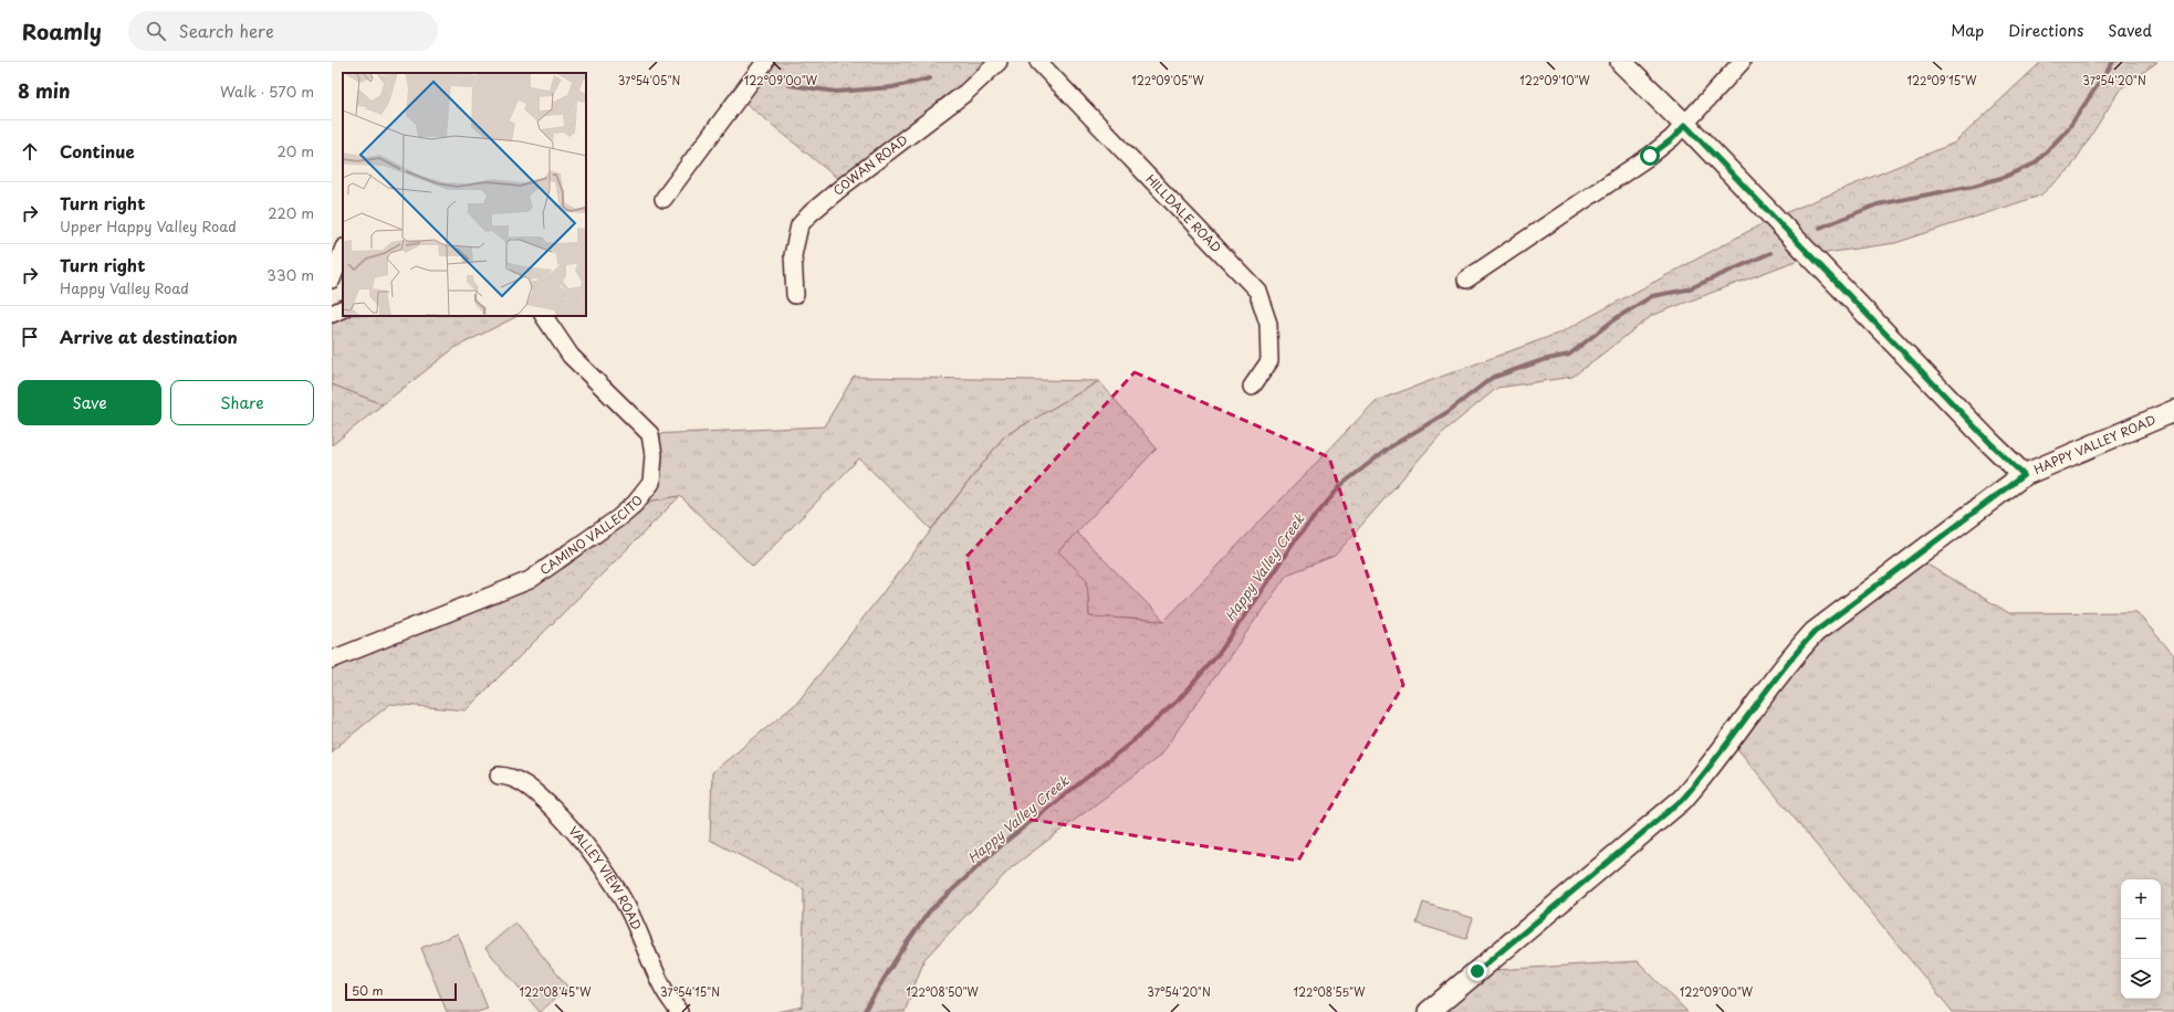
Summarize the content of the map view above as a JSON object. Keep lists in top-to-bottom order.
{
  "streets": {
    "street": [
      "COWAN ROAD",
      "HILLDALE ROAD",
      "HAPPY VALLEY ROAD",
      "CAMINO VALLECITO",
      "VALLEY VIEW ROAD"
    ]
  },
  "water": ["Happy Valley Creek"],
  "scale_bar": "50 m",
  "page": {
    "header": "Roamly",
    "search": "Search here",
    "nav": ["Map", "Directions", "Saved"],
    "heading": ["8 min", "Walk · 570 m"],
    "list": [
      ["Continue", "20 m"],
      ["Turn right", "Upper Happy Valley Road", "220 m"],
      ["Turn right", "Happy Valley Road", "330 m"],
      "Arrive at destination"
    ],
    "buttons": ["Save", "Share"],
    "map_buttons": ["+", "−"],
    "scale": "50 m"
  },
  "coordinates": [
    "37°54'05\"N",
    "122°09'00\"W",
    "122°09'05\"W",
    "122°09'10\"W",
    "122°09'15\"W",
    "37°54'20\"N",
    "122°08'45\"W",
    "37°54'15\"N",
    "122°08'50\"W",
    "122°08'55\"W"
  ]
}
